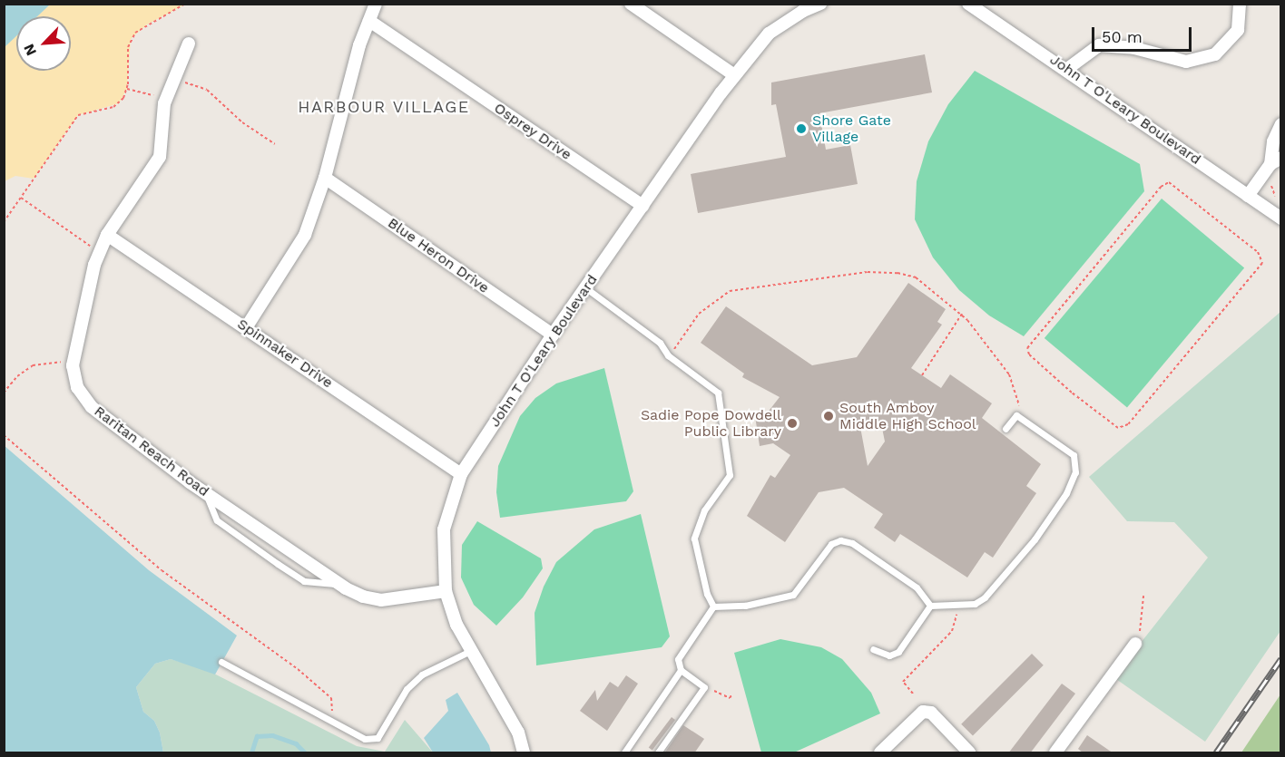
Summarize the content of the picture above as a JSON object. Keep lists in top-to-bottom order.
{
  "streets": {
    "street": [
      "John T O'Leary Boulevard",
      "Osprey Drive",
      "Blue Heron Drive",
      "Spinnaker Drive",
      "Raritan Reach Road"
    ]
  },
  "crossings": [
    ["John T O'Leary Boulevard", "Osprey Drive"],
    ["John T O'Leary Boulevard", "Blue Heron Drive"],
    ["John T O'Leary Boulevard", "Spinnaker Drive"],
    ["John T O'Leary Boulevard", "Raritan Reach Road"],
    ["Spinnaker Drive", "Raritan Reach Road"]
  ],
  "districts": ["HARBOUR VILLAGE"],
  "places": ["Shore Gate Village", "South Amboy Middle High School", "Sadie Pope Dowdell Public Library"],
  "scale_bar": "50 m",
  "north": "bottom left"
}
